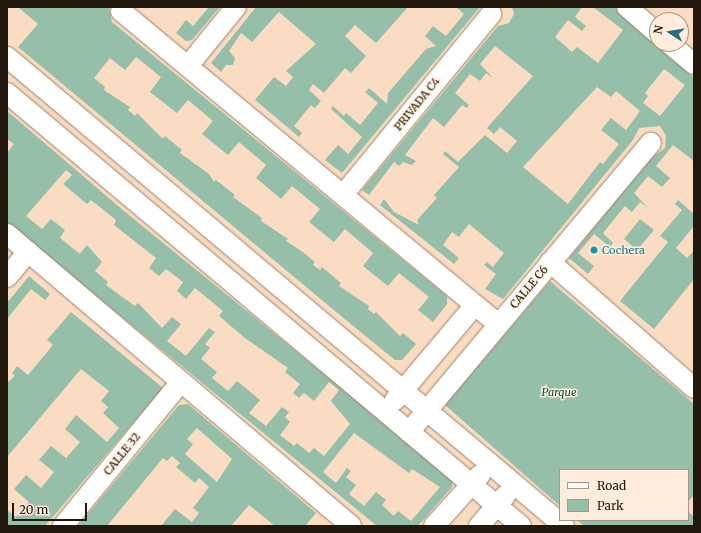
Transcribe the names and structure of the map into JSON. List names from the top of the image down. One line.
{"streets":{"street":["PRIVADA C4","CALLE C6","CALLE 32"]},"parks":["Parque"],"places":["Cochera"],"legend":["Road","Park"],"scale_bar":"20 m","north":"left"}
